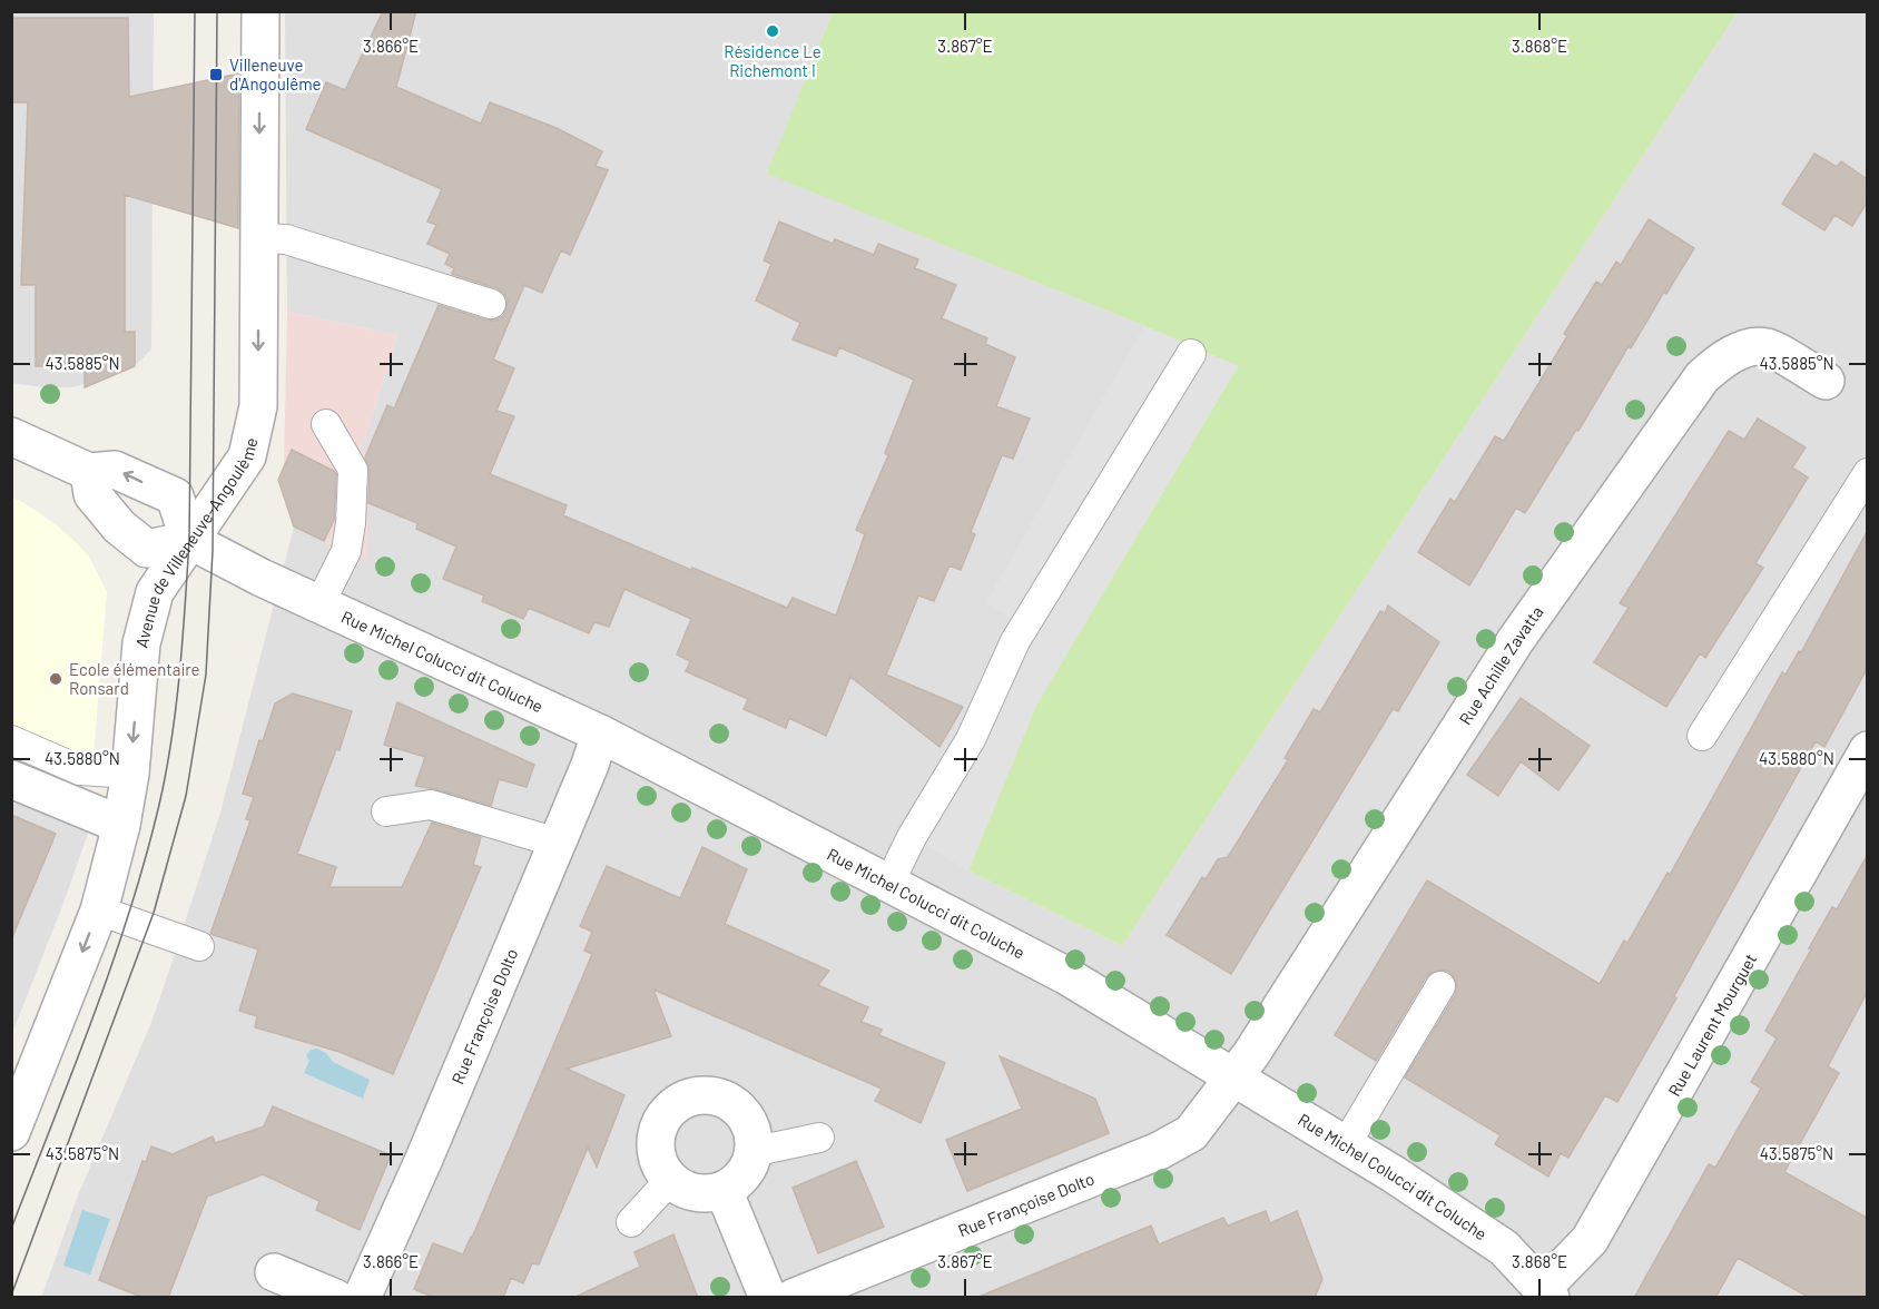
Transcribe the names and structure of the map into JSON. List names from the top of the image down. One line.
{"streets":{"street":["Avenue de Villeneuve-Angoulème","Rue Michel Colucci dit Coluche","Rue Achille Zavatta","Rue Françoise Dolto","Rue Laurent Mourguet"]},"crossings":[["Avenue de Villeneuve-Angoulème","Rue Michel Colucci dit Coluche"],["Rue Michel Colucci dit Coluche","Rue Achille Zavatta"],["Rue Michel Colucci dit Coluche","Rue Françoise Dolto"],["Rue Michel Colucci dit Coluche","Rue Laurent Mourguet"],["Rue Achille Zavatta","Rue Françoise Dolto"]],"one_way":["Avenue de Villeneuve-Angoulème"],"places":{"other":["Résidence Le Richemont I","Ecole élémentaire Ronsard"],"transit":["Villeneuve d'Angoulême"]},"coordinates":["3.866°E","3.867°E","3.868°E","43.5885°N","43.5880°N","43.5875°N"]}
